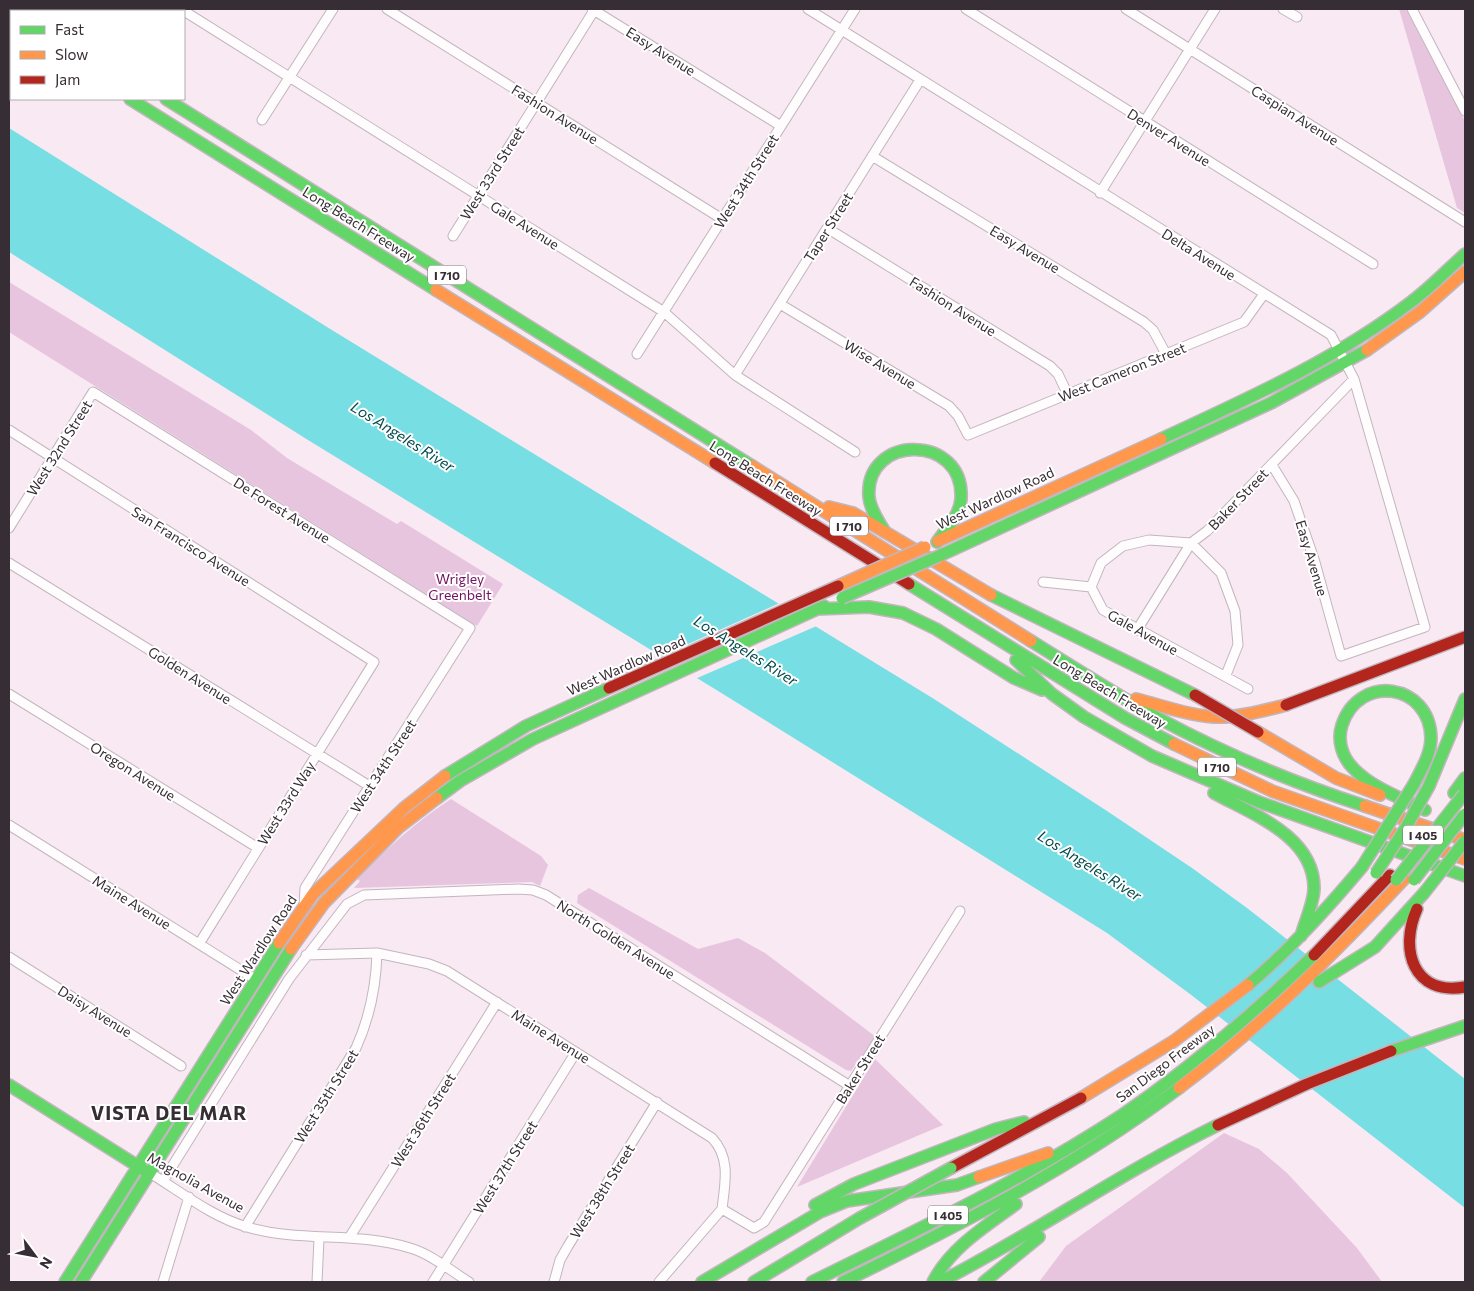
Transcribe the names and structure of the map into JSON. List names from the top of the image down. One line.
{"streets":{"main road":["Long Beach Freeway","I 710","West Wardlow Road","I 405","San Diego Freeway","Magnolia Avenue"],"street":["Easy Avenue","Fashion Avenue","Caspian Avenue","Denver Avenue","West 33rd Street","West 34th Street","Gale Avenue","Taper Street","Delta Avenue","Wise Avenue","West Cameron Street","West 32nd Street","Baker Street","De Forest Avenue","San Francisco Avenue","Golden Avenue","Oregon Avenue","West 33rd Way","Maine Avenue","North Golden Avenue","Daisy Avenue","West 35th Street","West 36th Street","West 37th Street","West 38th Street"]},"crossings":[["Easy Avenue","West 33rd Street"],["Easy Avenue","West 34th Street"],["Easy Avenue","Taper Street"],["Easy Avenue","Delta Avenue"],["Easy Avenue","West Cameron Street"],["Easy Avenue","Baker Street"],["Fashion Avenue","West 33rd Street"],["Fashion Avenue","West 34th Street"],["Fashion Avenue","Taper Street"],["Fashion Avenue","West Cameron Street"],["West 33rd Street","Gale Avenue"],["West 34th Street","Gale Avenue"],["West 34th Street","Delta Avenue"],["West 34th Street","West Wardlow Road"],["West 34th Street","De Forest Avenue"],["West 34th Street","Golden Avenue"],["Gale Avenue","Taper Street"],["Gale Avenue","Baker Street"],["Taper Street","Delta Avenue"],["Taper Street","Wise Avenue"],["Delta Avenue","West Cameron Street"],["Delta Avenue","West Wardlow Road"],["Delta Avenue","Baker Street"],["Wise Avenue","West Cameron Street"],["West 32nd Street","De Forest Avenue"],["West 32nd Street","San Francisco Avenue"],["West Wardlow Road","Maine Avenue"],["West Wardlow Road","Magnolia Avenue"],["Baker Street","Maine Avenue"],["Baker Street","North Golden Avenue"],["San Francisco Avenue","West 33rd Way"],["Golden Avenue","West 33rd Way"],["Oregon Avenue","West 33rd Way"],["West 33rd Way","Maine Avenue"],["Maine Avenue","North Golden Avenue"],["Maine Avenue","West 35th Street"],["Maine Avenue","West 36th Street"],["Maine Avenue","West 37th Street"],["Maine Avenue","West 38th Street"],["West 35th Street","Magnolia Avenue"],["West 36th Street","Magnolia Avenue"],["West 37th Street","Magnolia Avenue"]],"districts":["VISTA DEL MAR"],"water":["Los Angeles River"],"parks":["Wrigley Greenbelt"],"legend":["Fast","Slow","Jam"],"north":"bottom right"}
